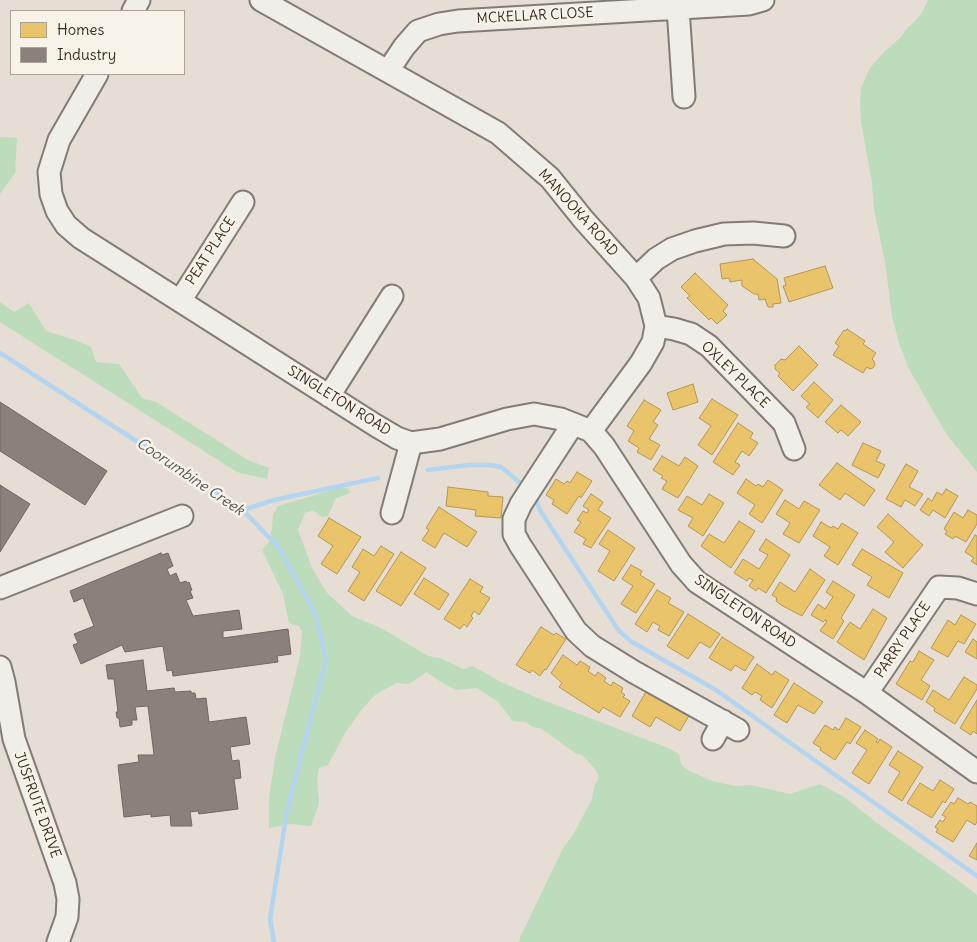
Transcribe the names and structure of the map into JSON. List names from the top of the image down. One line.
{"streets":{"street":["MCKELLAR CLOSE","MANOOKA ROAD","PEAT PLACE","OXLEY PLACE","SINGLETON ROAD","PARRY PLACE","JUSFRUTE DRIVE"]},"crossings":[["MCKELLAR CLOSE","MANOOKA ROAD"],["MANOOKA ROAD","OXLEY PLACE"],["PEAT PLACE","SINGLETON ROAD"],["SINGLETON ROAD","PARRY PLACE"]],"water":["Coorumbine Creek"],"legend":["Homes","Industry"]}
